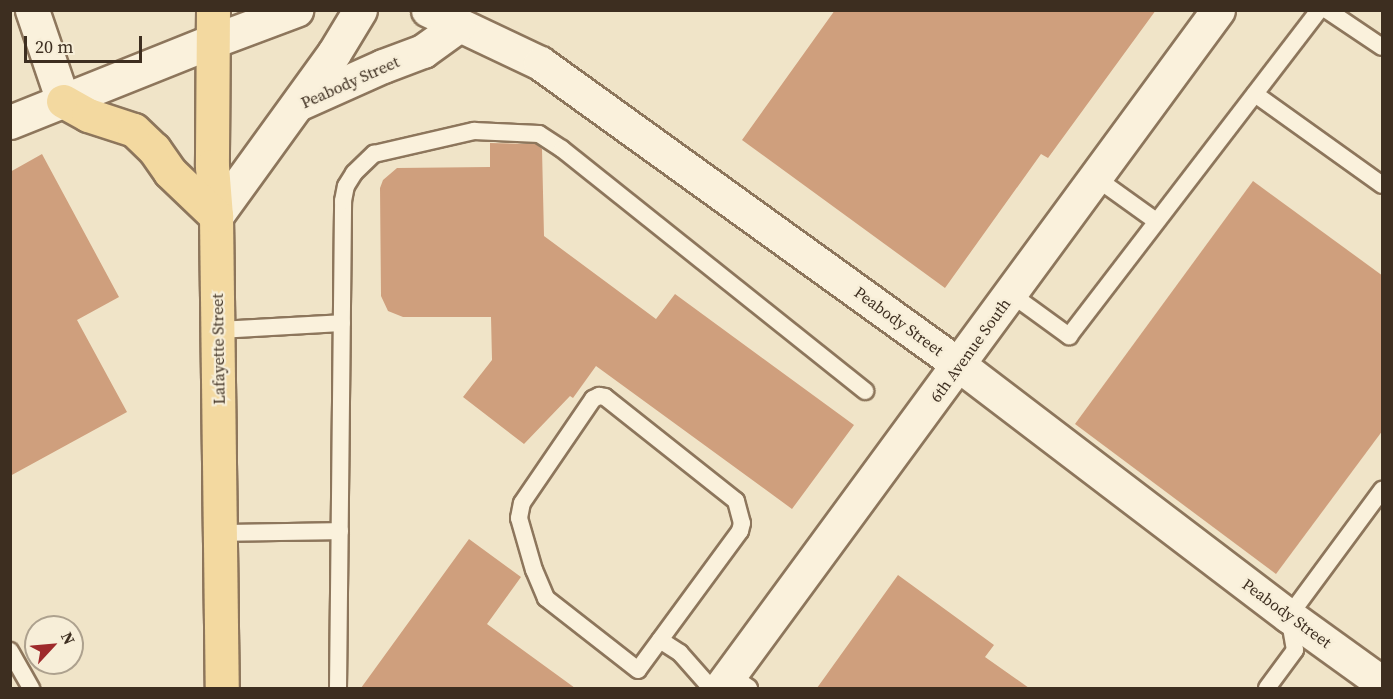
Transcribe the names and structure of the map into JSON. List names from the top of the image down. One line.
{"streets":{"main road":["Lafayette Street"],"street":["Peabody Street","6th Avenue South"]},"crossings":[["Peabody Street","Lafayette Street"],["Peabody Street","6th Avenue South"]],"scale_bar":"20 m","north":"top right"}
